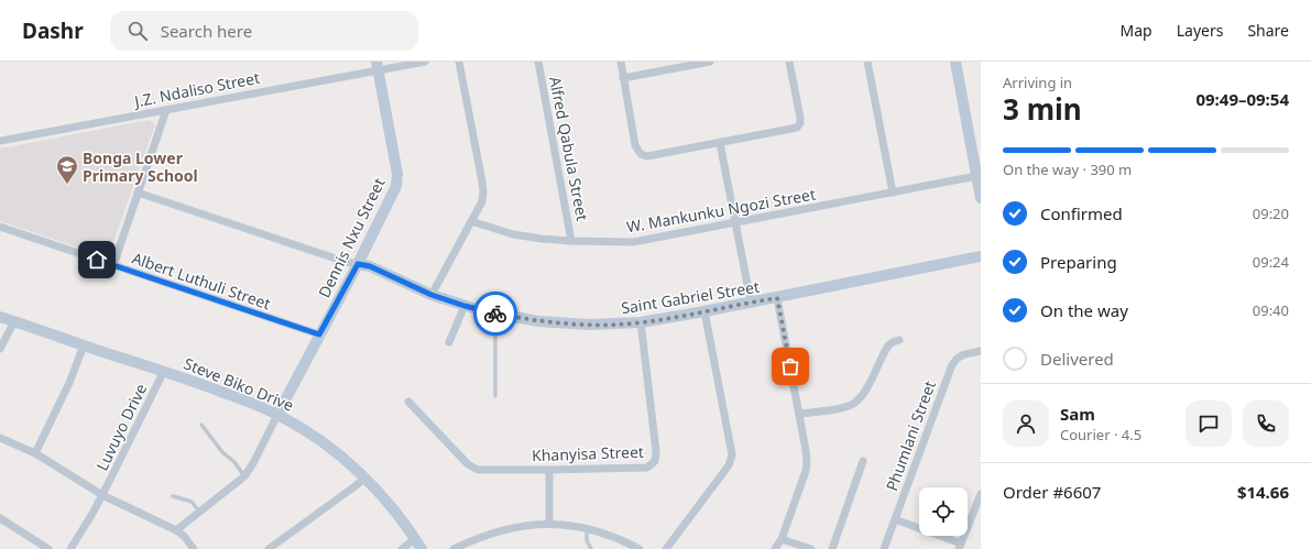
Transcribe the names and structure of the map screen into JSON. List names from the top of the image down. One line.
{"streets":{"street":["J.Z. Ndaliso Street","Alfred Qabula Street","W. Mankunku Ngozi Street","Dennis Nxu Street","Albert Luthuli Street","Saint Gabriel Street","Steve Biko Drive","Luvuyo Drive","Phumlani Street","Khanyisa Street"]},"crossings":[["J.Z. Ndaliso Street","Dennis Nxu Street"],["Alfred Qabula Street","W. Mankunku Ngozi Street"],["Dennis Nxu Street","Albert Luthuli Street"],["Dennis Nxu Street","Saint Gabriel Street"],["Dennis Nxu Street","Steve Biko Drive"],["Saint Gabriel Street","Khanyisa Street"],["Steve Biko Drive","Luvuyo Drive"]],"places":{"school or university":["Bonga Lower Primary School"]},"page":{"header":"Dashr","search":"Search here","nav":["Map","Layers","Share"],"heading":["3 min","Arriving in","09:49–09:54"],"panel":["Sam","Courier · 4.5","Order #6607","$14.66"],"bar":"On the way · 390 m","list":[["Confirmed","09:20"],["Preparing","09:24"],["On the way","09:40"],"Delivered"]}}
